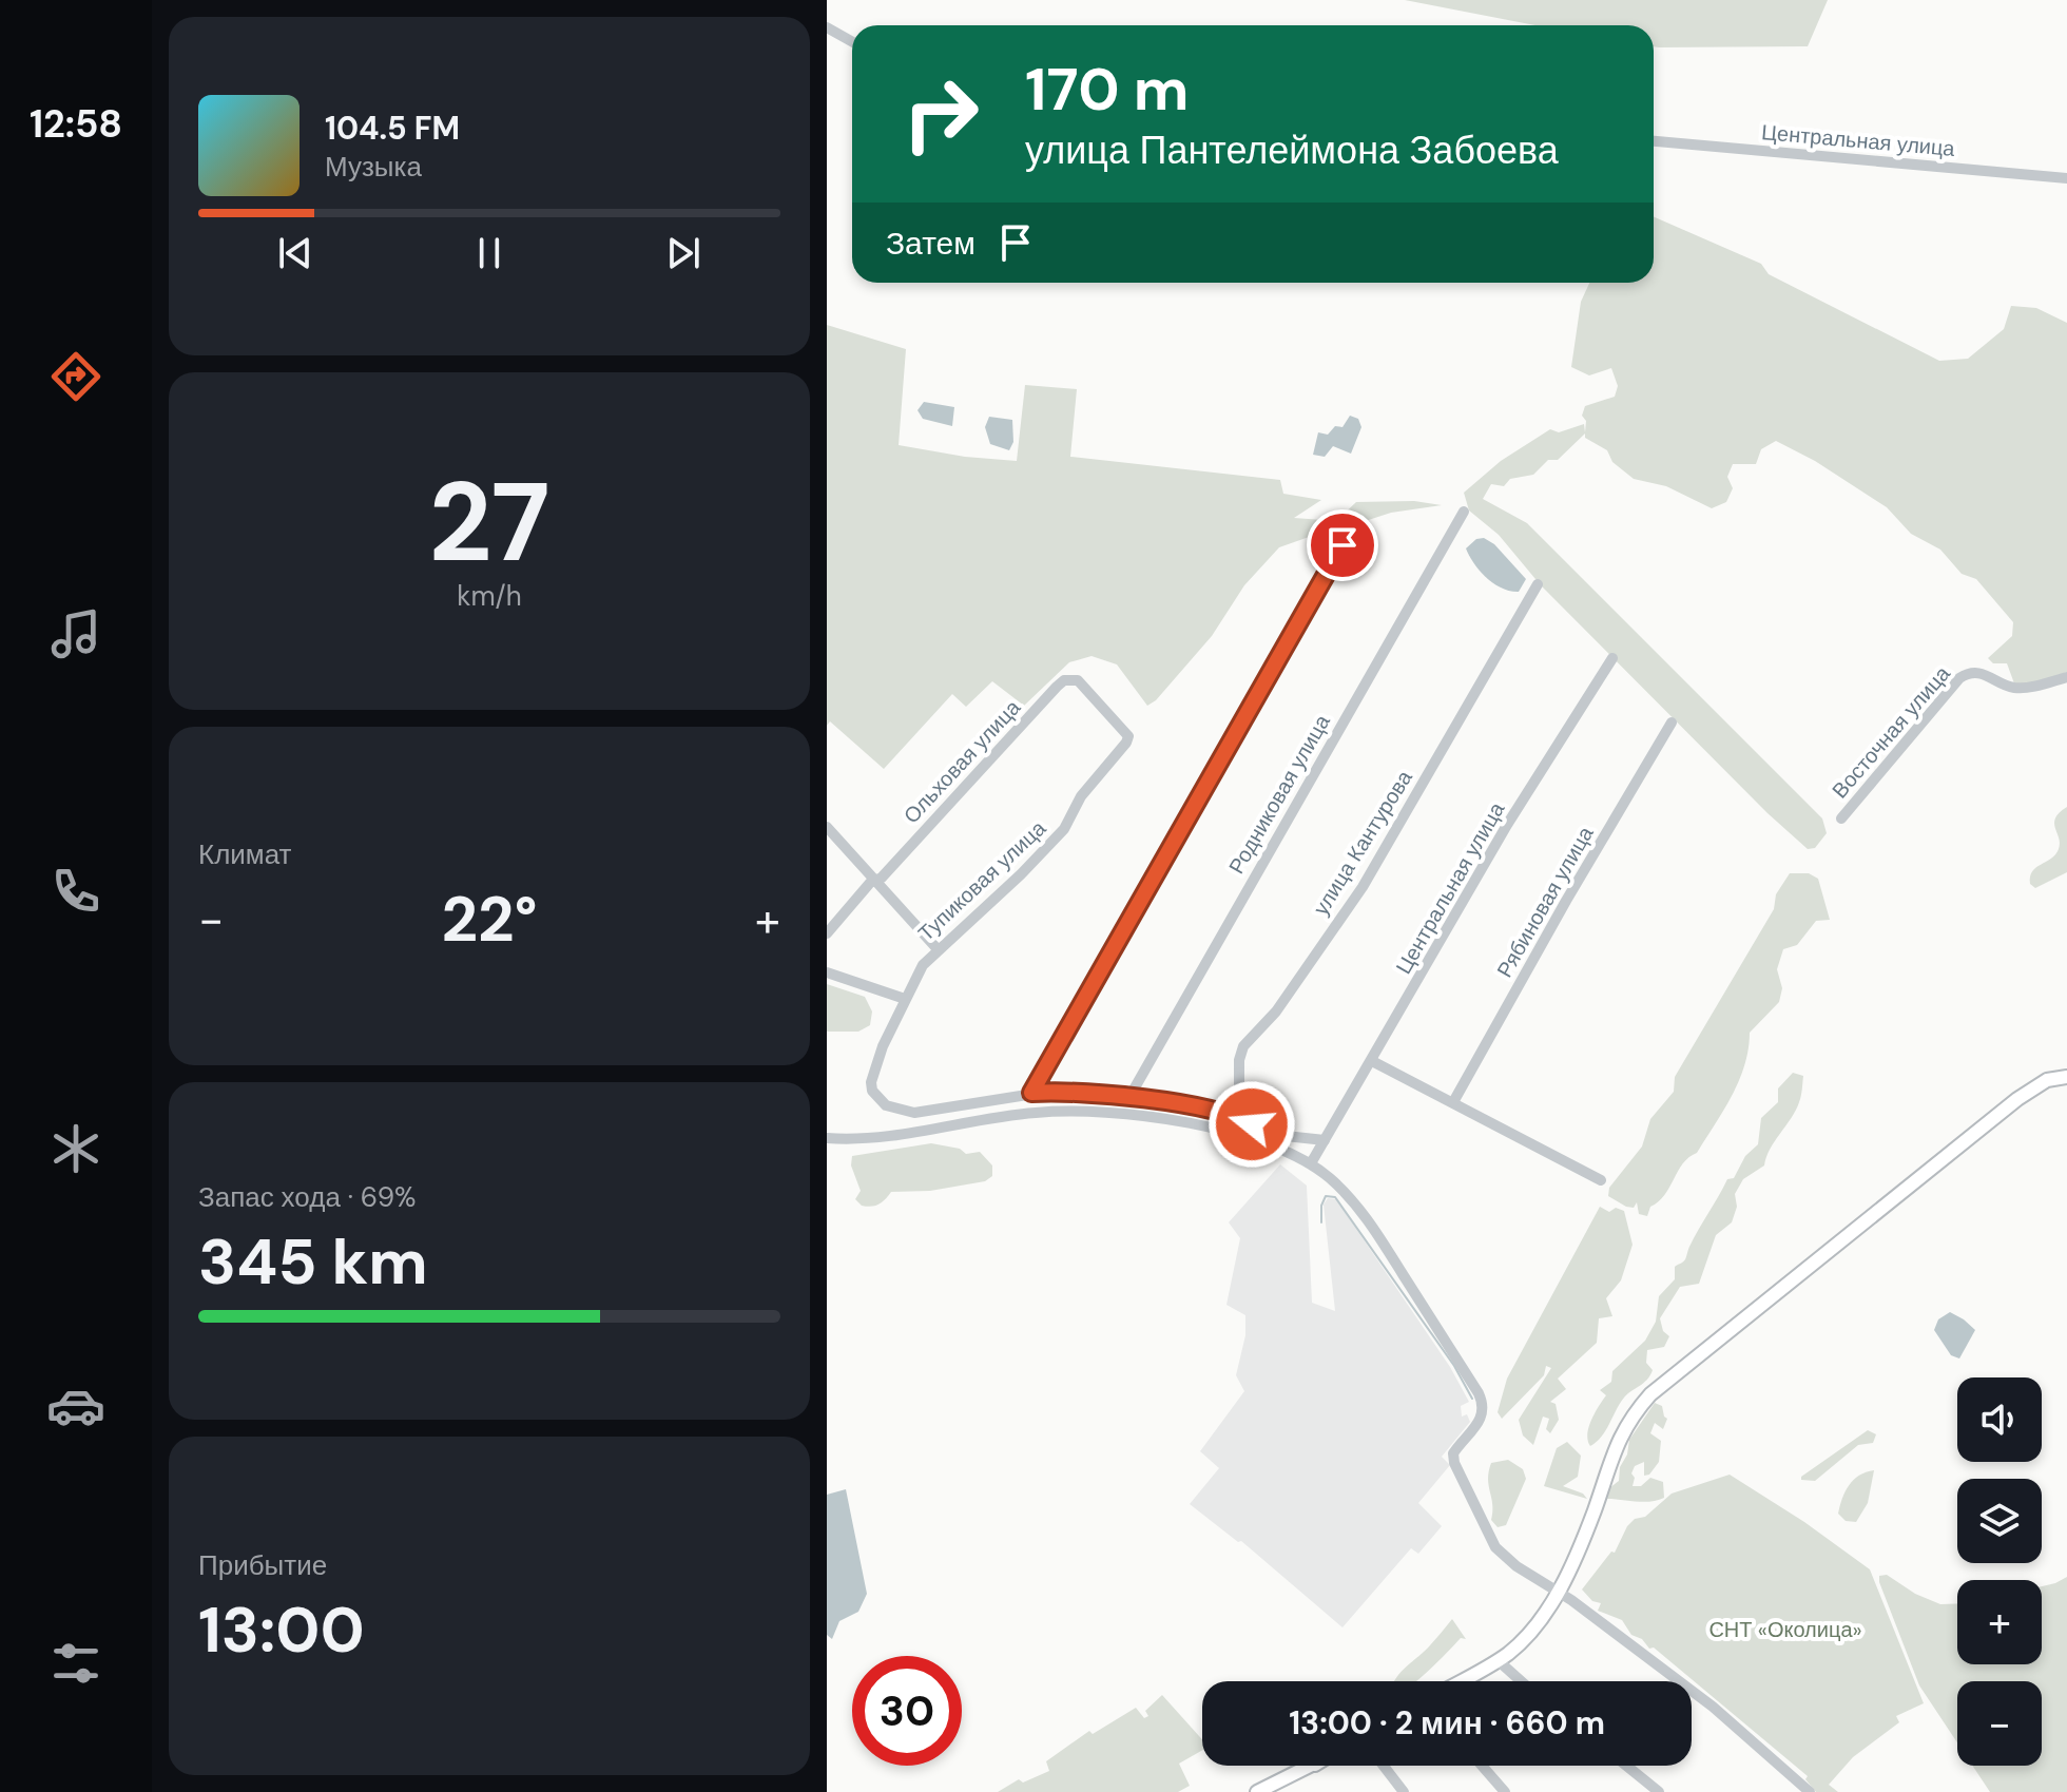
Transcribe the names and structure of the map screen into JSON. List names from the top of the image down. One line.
{"streets":{"street":["Центральная улица","Восточная улица","Ольховая улица","Родниковая улица","улица Кантурова","Тупиковая улица","Рябиновая улица"]},"crossings":[["Ольховая улица","Тупиковая улица"]],"parks":["СНТ «Околица»"],"page":{"tabs":"12:58","turn":["170 m","улица Пантелеймона Забоева"],"song":["104.5 FM","Музыка"],"then":"Затем","tile":[["27","km/h"],"Климат",["Запас хода · 69%","345 km"],["Прибытие","13:00"]],"heat":["−","22°","+"],"map_buttons":["+","−"],"limit":"30","trip":"13:00 · 2 мин · 660 m"}}
